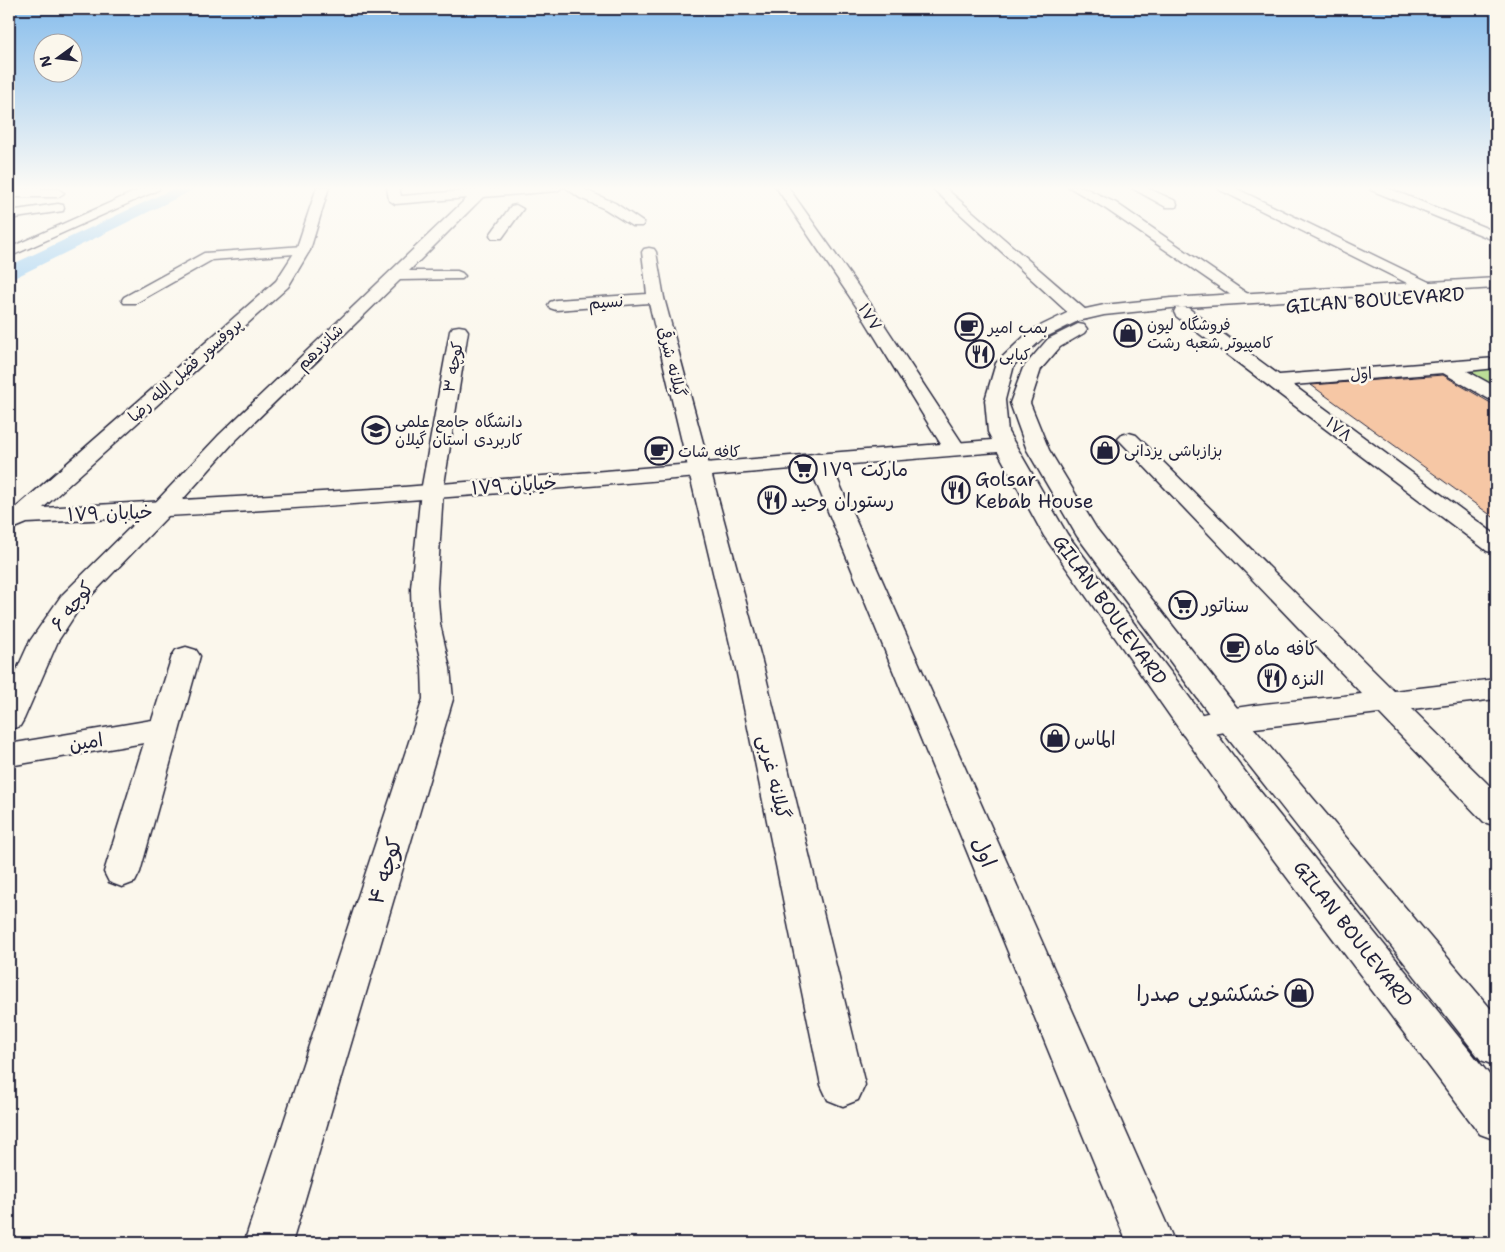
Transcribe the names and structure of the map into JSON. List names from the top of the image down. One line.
{"streets":{"street":["GILAN BOULEVARD","نسیم","۱۷۷","شانزدهم","گیلانه شرقی","کوچه ۳","پروفسور فضل الله رضا","اول","۱۷۸","خیابان ۱۷۹","کوچه ۶","امین","گیلانه غربی","کوچه ۴"]},"crossings":[["GILAN BOULEVARD","۱۷۸"],["GILAN BOULEVARD","خیابان ۱۷۹"],["نسیم","گیلانه شرقی"],["۱۷۷","خیابان ۱۷۹"],["شانزدهم","خیابان ۱۷۹"],["شانزدهم","کوچه ۶"],["گیلانه شرقی","خیابان ۱۷۹"],["گیلانه شرقی","گیلانه غربی"],["کوچه ۳","خیابان ۱۷۹"],["کوچه ۳","کوچه ۴"],["پروفسور فضل الله رضا","خیابان ۱۷۹"],["اول","۱۷۸"],["اول","خیابان ۱۷۹"],["خیابان ۱۷۹","کوچه ۶"],["خیابان ۱۷۹","گیلانه غربی"],["خیابان ۱۷۹","کوچه ۴"]],"places":{"cafe":["بمب امیر","کافه شات","کافه ماه"],"shop":["فروشگاه لیون کامپیوتر شعبه رشت","بزازباشی یزدانی","الماس","خشکشویی صدرا"],"restaurant":["کبابی","Golsar Kebab House","رستوران وحید","النزه"],"school or university":["دانشگاه جامع علمی کاربردی استان گیلان"],"supermarket":["۱۷۹ مارکت","سناتور"]},"north":"left"}
